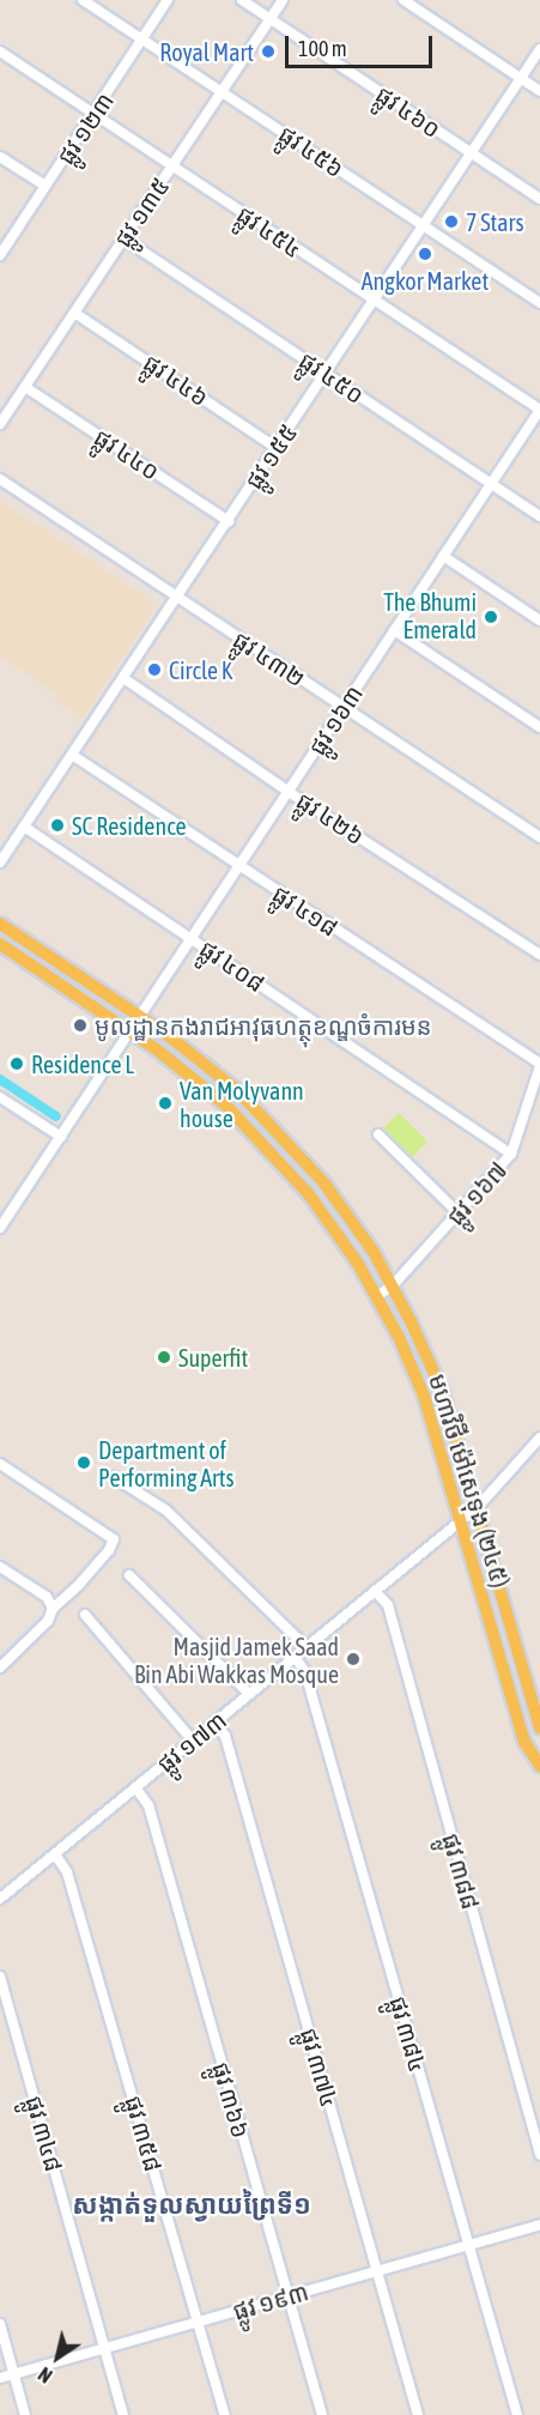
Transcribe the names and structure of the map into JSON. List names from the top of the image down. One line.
{"streets":{"main road":["មហាវិថី ម៉ៅសេទុង (២៤៥)"],"street":["ផ្លូវ ៤៦០","ផ្លូវ ១២៣","ផ្លូវ ៤៥៦","ផ្លូវ ១៣៥","ផ្លូវ ៤៥៤","ផ្លូវ ៤៥០","ផ្លូវ ៤៤៦","ផ្លូវ ៤៤០","ផ្លូវ ១៥៥","ផ្លូវ ៤៣២","ផ្លូវ ១៦៣","ផ្លូវ ៤២៦","ផ្លូវ ៤១៨","ផ្លូវ ៤០៨","ផ្លូវ ១៦៧","ផ្លូវ ១៧៣","ផ្លូវ ៣៨៨","ផ្លូវ ៣៨៤","ផ្លូវ ៣៧៤","ផ្លូវ ៣៦៦","ផ្លូវ ៣៤៨","ផ្លូវ ៣៥៨","ផ្លូវ ១៩៣"]},"crossings":[["ផ្លូវ ៤៦០","ផ្លូវ ១៣៥"],["ផ្លូវ ៤៦០","ផ្លូវ ១៥៥"],["ផ្លូវ ១២៣","ផ្លូវ ៤៥៦"],["ផ្លូវ ១២៣","ផ្លូវ ៤៥៤"],["ផ្លូវ ៤៥៦","ផ្លូវ ១៣៥"],["ផ្លូវ ៤៥៦","ផ្លូវ ១៥៥"],["ផ្លូវ ១៣៥","ផ្លូវ ៤៥៤"],["ផ្លូវ ១៣៥","ផ្លូវ ៤៥០"],["ផ្លូវ ១៣៥","ផ្លូវ ៤៤៦"],["ផ្លូវ ១៣៥","ផ្លូវ ៤៤០"],["ផ្លូវ ៤៥៤","ផ្លូវ ១៥៥"],["ផ្លូវ ៤៥៤","ផ្លូវ ១៦៣"],["ផ្លូវ ៤៥០","ផ្លូវ ១៥៥"],["ផ្លូវ ៤៥០","ផ្លូវ ១៦៣"],["ផ្លូវ ៤៤៦","ផ្លូវ ១៥៥"],["ផ្លូវ ៤៤០","ផ្លូវ ១៥៥"],["ផ្លូវ ១៥៥","ផ្លូវ ៤៣២"],["ផ្លូវ ១៥៥","ផ្លូវ ៤២៦"],["ផ្លូវ ១៥៥","ផ្លូវ ៤១៨"],["ផ្លូវ ១៥៥","ផ្លូវ ៤០៨"],["ផ្លូវ ៤៣២","ផ្លូវ ១៦៣"],["ផ្លូវ ១៦៣","ផ្លូវ ៤២៦"],["ផ្លូវ ១៦៣","ផ្លូវ ៤១៨"],["ផ្លូវ ១៦៣","ផ្លូវ ៤០៨"],["ផ្លូវ ១៦៣","មហាវិថី ម៉ៅសេទុង (២៤៥)"],["ផ្លូវ ៤១៨","ផ្លូវ ១៦៧"],["ផ្លូវ ៤០៨","ផ្លូវ ១៦៧"],["ផ្លូវ ១៦៧","មហាវិថី ម៉ៅសេទុង (២៤៥)"],["មហាវិថី ម៉ៅសេទុង (២៤៥)","ផ្លូវ ១៧៣"],["ផ្លូវ ១៧៣","ផ្លូវ ៣៨៨"],["ផ្លូវ ១៧៣","ផ្លូវ ៣៨៤"],["ផ្លូវ ១៧៣","ផ្លូវ ៣៧៤"],["ផ្លូវ ១៧៣","ផ្លូវ ៣៦៦"],["ផ្លូវ ១៧៣","ផ្លូវ ៣៥៨"],["ផ្លូវ ៣៨៤","ផ្លូវ ១៩៣"],["ផ្លូវ ៣៧៤","ផ្លូវ ១៩៣"],["ផ្លូវ ៣៦៦","ផ្លូវ ១៩៣"],["ផ្លូវ ៣៤៨","ផ្លូវ ១៩៣"],["ផ្លូវ ៣៥៨","ផ្លូវ ១៩៣"]],"districts":["សង្កាត់ទួលស្វាយព្រៃទី១"],"places":["Royal Mart","7 Stars","Angkor Market","The Bhumi Emerald","Circle K","SC Residence","មូលដ្ឋានកងរាជអាវុធហត្ថុខណ្ឌចំការមន","Residence L","Van Molyvann house","Superfit","Department of Performing Arts","Masjid Jamek Saad Bin Abi Wakkas Mosque"],"scale_bar":"100 m","north":"bottom left"}
